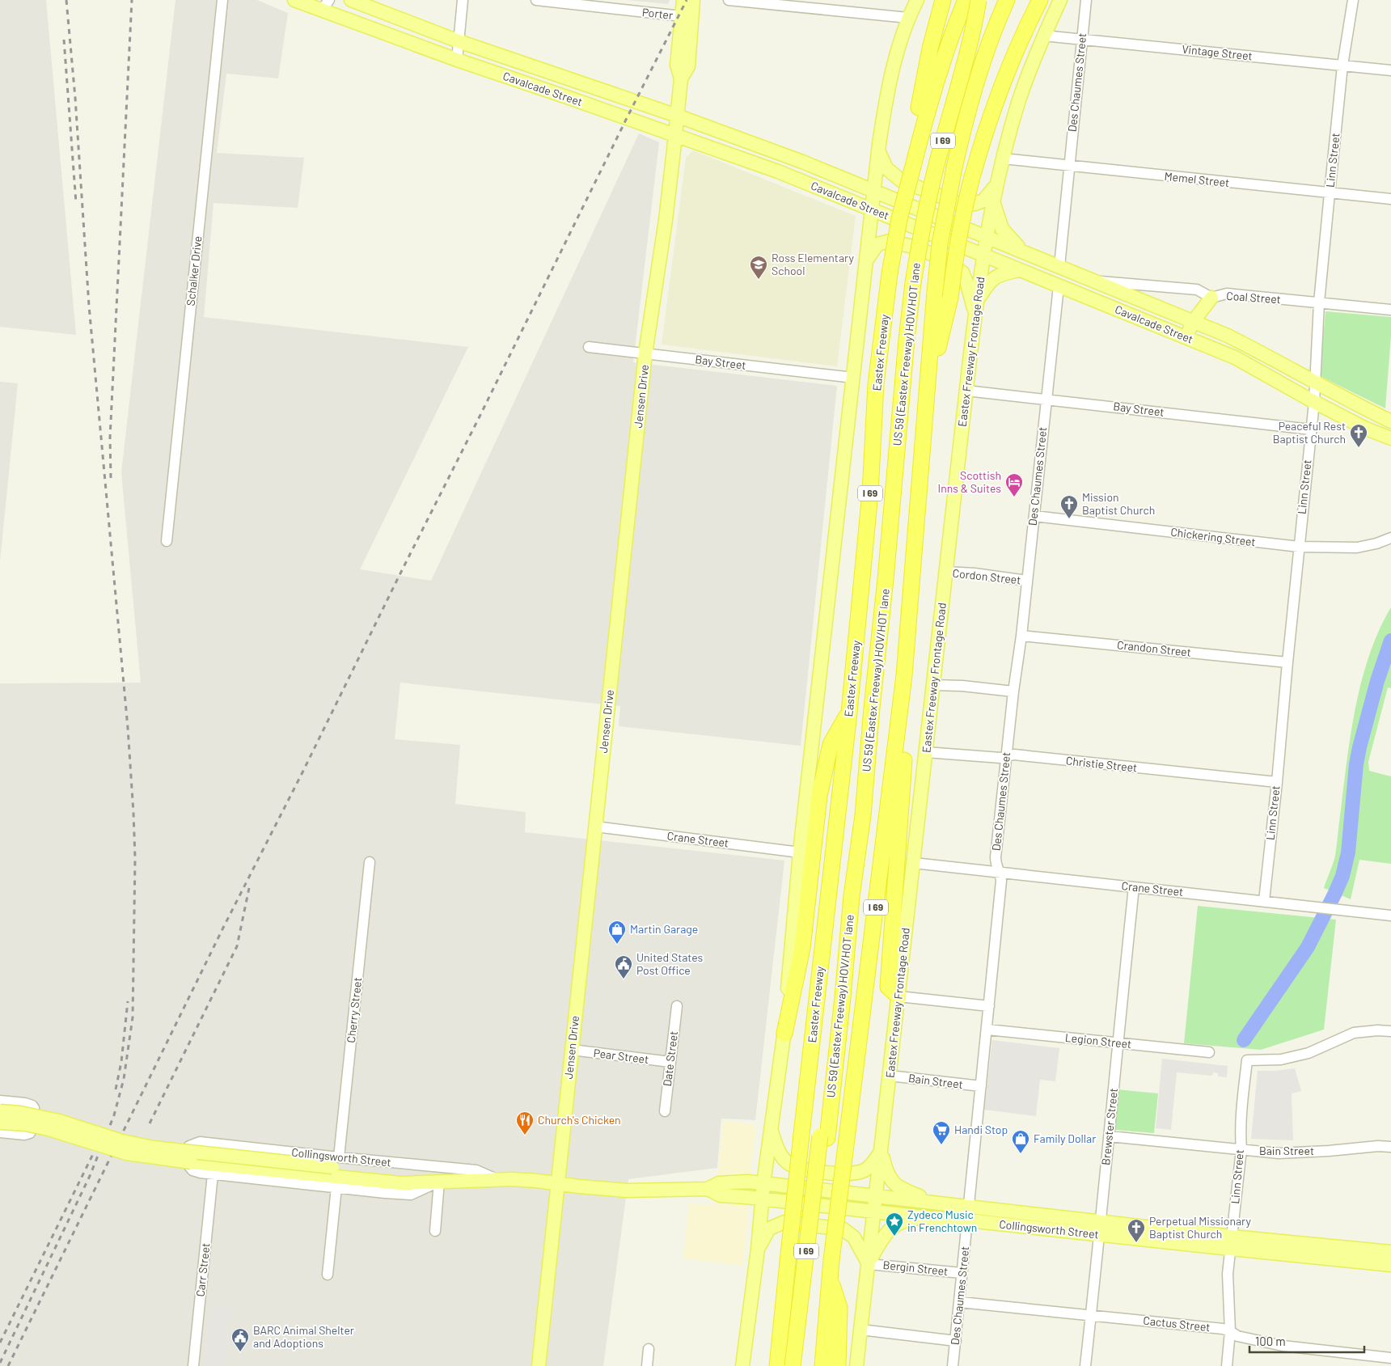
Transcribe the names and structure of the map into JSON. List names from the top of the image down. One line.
{"streets":{"highway":["I 69","Eastex Freeway","US 59 (Eastex Freeway) HOV/HOT lane"],"main road":["Cavalcade Street","Eastex Freeway Frontage Road","Jensen Drive","Collingsworth Street"],"street":["Porter","Vintage Street","Des Chaumes Street","Linn Street","Memel Street","Schalker Drive","Coal Street","Bay Street","Chickering Street","Cordon Street","Crandon Street","Christie Street","Crane Street","Cherry Street","Legion Street","Pear Street","Date Street","Bain Street","Brewster Street","Bergin Street","Carr Street","Cactus Street"]},"crossings":[["Porter","Jensen Drive"],["Vintage Street","Des Chaumes Street"],["Vintage Street","Linn Street"],["Vintage Street","Eastex Freeway Frontage Road"],["Des Chaumes Street","Cavalcade Street"],["Des Chaumes Street","Memel Street"],["Des Chaumes Street","Bay Street"],["Des Chaumes Street","Chickering Street"],["Des Chaumes Street","Cordon Street"],["Des Chaumes Street","Crandon Street"],["Des Chaumes Street","Christie Street"],["Des Chaumes Street","Crane Street"],["Des Chaumes Street","Legion Street"],["Des Chaumes Street","Bain Street"],["Des Chaumes Street","Collingsworth Street"],["Des Chaumes Street","Bergin Street"],["Des Chaumes Street","Cactus Street"],["Cavalcade Street","Linn Street"],["Cavalcade Street","Coal Street"],["Cavalcade Street","Eastex Freeway Frontage Road"],["Cavalcade Street","Jensen Drive"],["I 69","US 59 (Eastex Freeway) HOV/HOT lane"],["Linn Street","Memel Street"],["Linn Street","Coal Street"],["Linn Street","Bay Street"],["Linn Street","Chickering Street"],["Linn Street","Crandon Street"],["Linn Street","Christie Street"],["Linn Street","Crane Street"],["Linn Street","Bain Street"],["Linn Street","Collingsworth Street"],["Linn Street","Cactus Street"],["Memel Street","Eastex Freeway Frontage Road"],["Eastex Freeway Frontage Road","Bay Street"],["Eastex Freeway Frontage Road","Cordon Street"],["Eastex Freeway Frontage Road","Christie Street"],["Eastex Freeway Frontage Road","Crane Street"],["Eastex Freeway Frontage Road","Bain Street"],["Eastex Freeway Frontage Road","Collingsworth Street"],["Eastex Freeway Frontage Road","Bergin Street"],["Bay Street","Jensen Drive"],["Jensen Drive","Crane Street"],["Jensen Drive","Pear Street"],["Jensen Drive","Collingsworth Street"],["Crane Street","Brewster Street"],["Cherry Street","Collingsworth Street"],["Legion Street","Brewster Street"],["Pear Street","Date Street"],["Bain Street","Brewster Street"],["Brewster Street","Collingsworth Street"],["Brewster Street","Cactus Street"],["Collingsworth Street","Carr Street"]],"places":{"school or university":["Ross Elementary School"],"church":["Peaceful Rest Baptist Church","Mission Baptist Church","Perpetual Missionary Baptist Church"],"hotel":["Scottish Inns & Suites"],"shop":["Martin Garage","Family Dollar"],"public building":["United States Post Office","BARC Animal Shelter and Adoptions"],"restaurant":["Church's Chicken"],"supermarket":["Handi Stop"],"place":["Zydeco Music in Frenchtown"]},"scale_bar":"100 m"}
